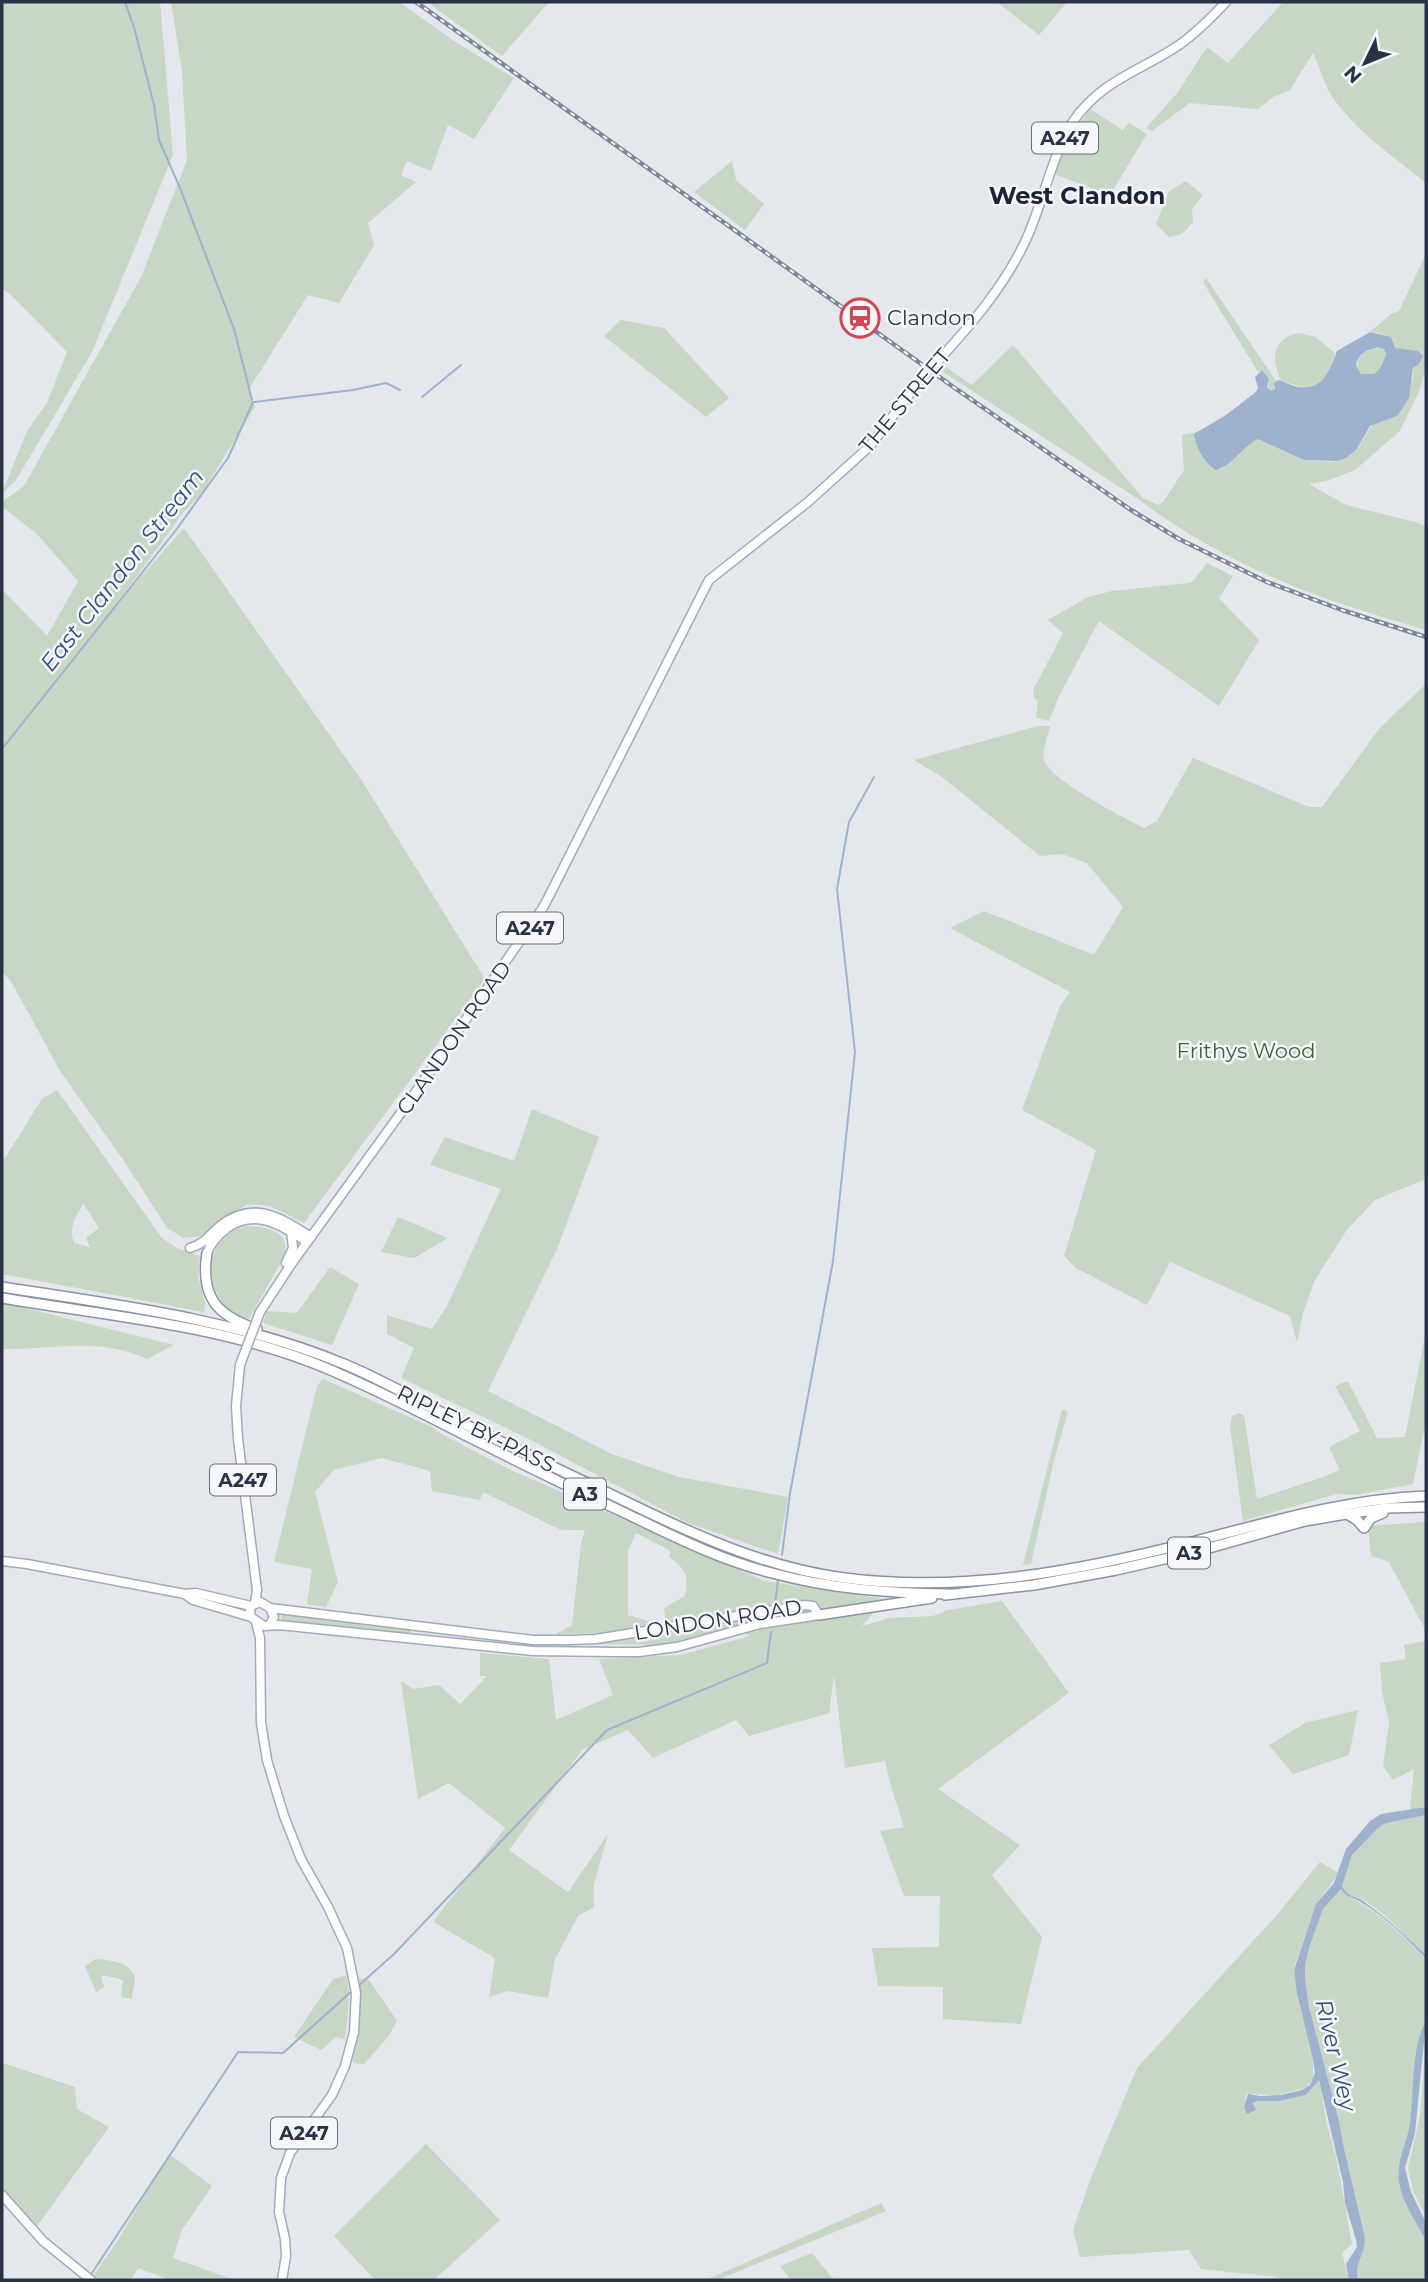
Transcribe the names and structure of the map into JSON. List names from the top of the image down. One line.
{"streets":{"highway":["RIPLEY BY-PASS","A3"],"main road":["A247","THE STREET","CLANDON ROAD","LONDON ROAD"]},"crossings":[["A247","LONDON ROAD"],["THE STREET","CLANDON ROAD"],["CLANDON ROAD","LONDON ROAD"],["RIPLEY BY-PASS","A3"]],"districts":["West Clandon"],"water":["East Clandon Stream","River Wey"],"parks":["Frithys Wood"],"places":{"station":["Clandon"]},"north":"bottom left"}
